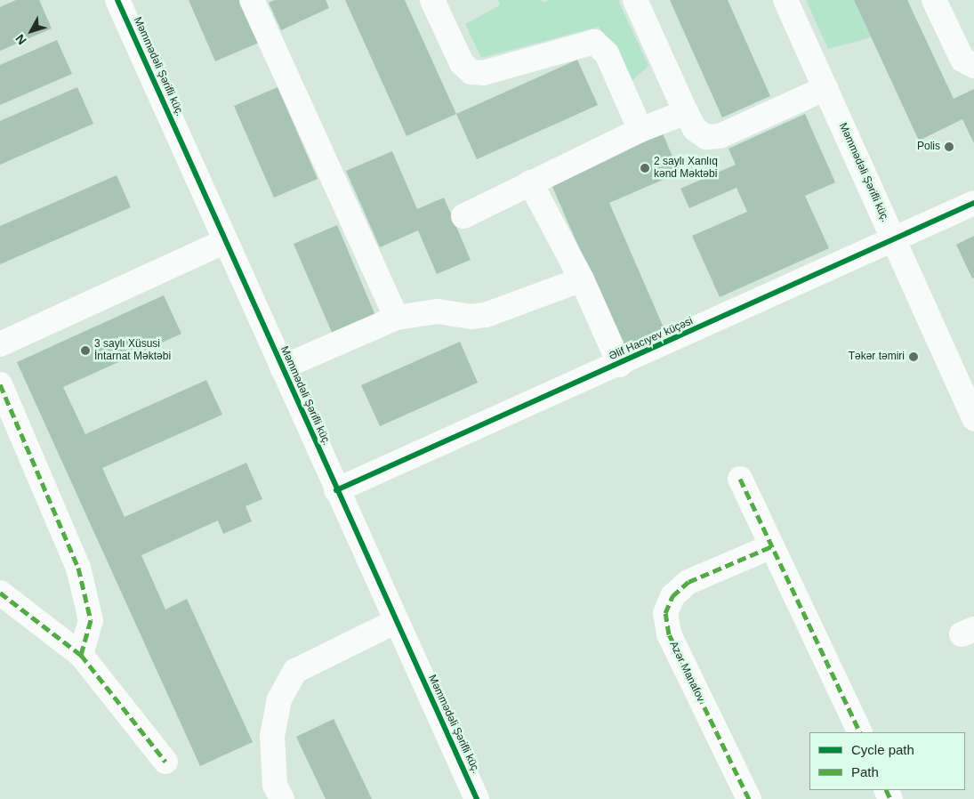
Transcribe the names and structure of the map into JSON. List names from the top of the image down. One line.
{"streets":{"street":["Məmmədəli Şərifli küç.","Əlif Hacıyev küçəsi","Azər Manafov"]},"crossings":[["Məmmədəli Şərifli küç.","Əlif Hacıyev küçəsi"]],"places":["Polis","2 saylı Xanlıq kənd Məktəbi","3 saylı Xüsusi İntarnat Məktəbi","Təkər təmiri"],"legend":["Cycle path","Path"],"north":"bottom left"}
